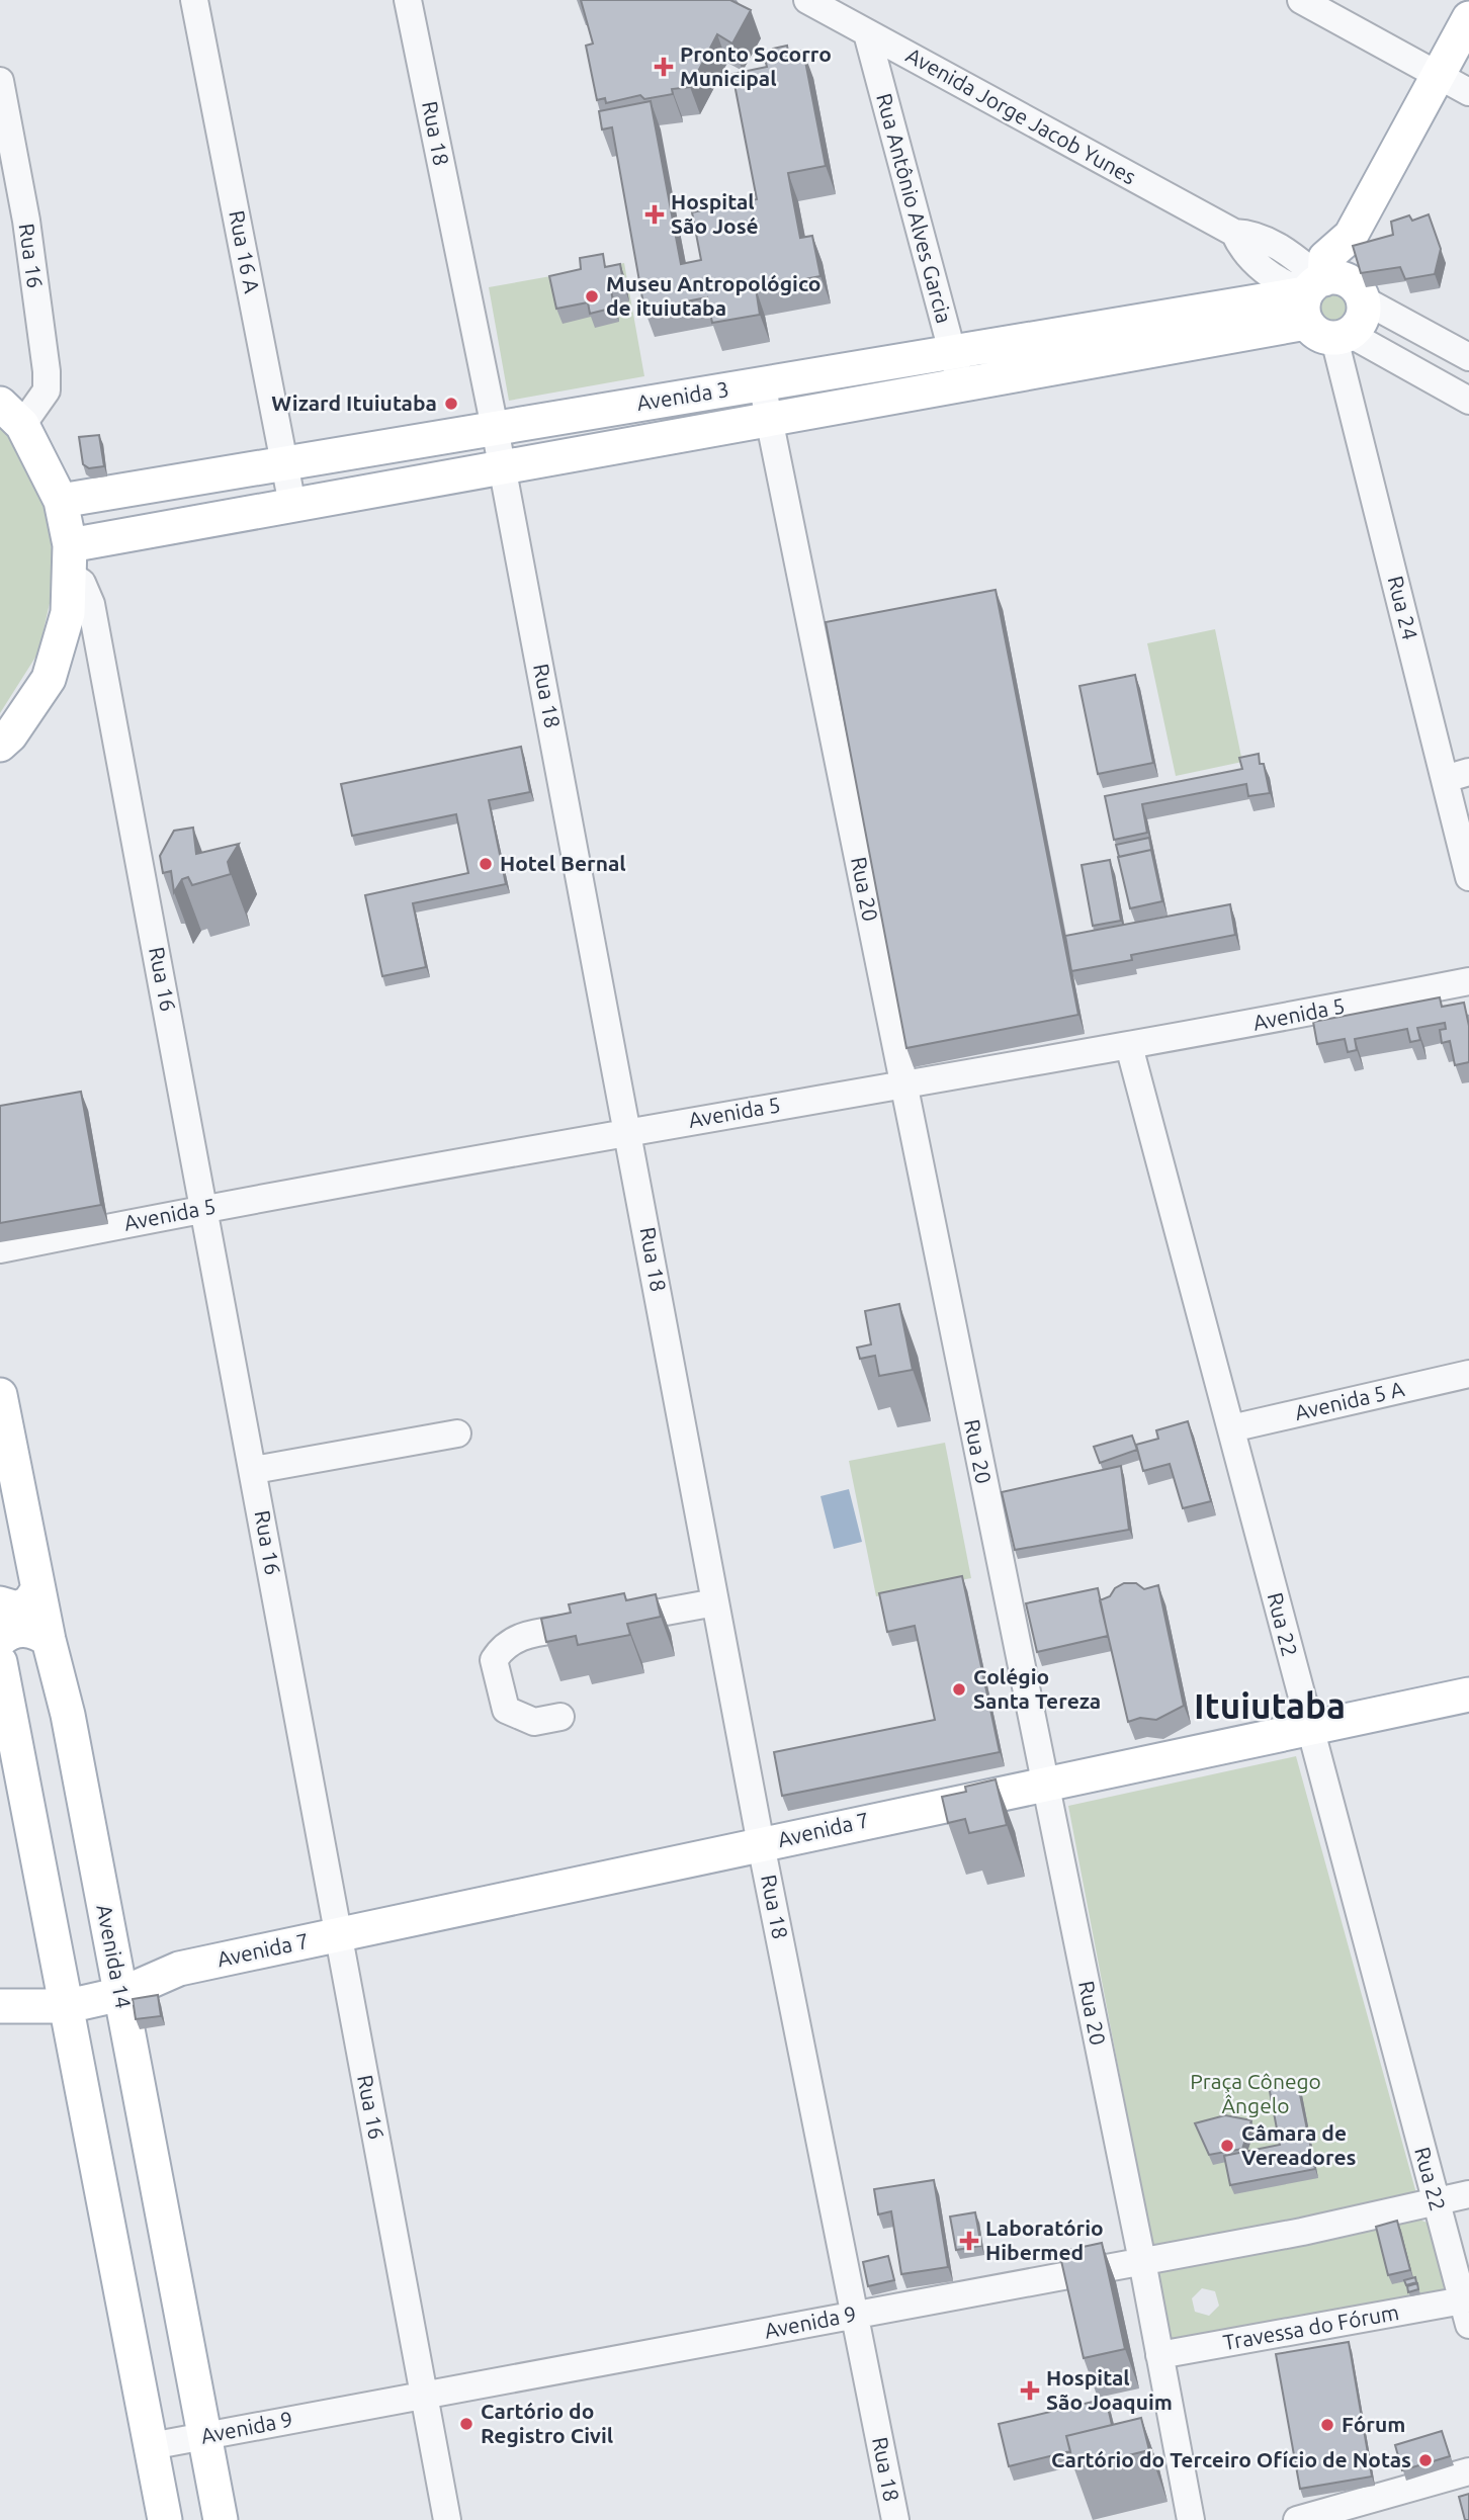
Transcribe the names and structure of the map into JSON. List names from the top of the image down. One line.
{"streets":{"main road":["Avenida 3","Avenida 7","Avenida 14"],"street":["Avenida Jorge Jacob Yunes","Rua 18","Rua Antônio Alves Garcia","Rua 16 A","Rua 16","Rua 24","Rua 20","Avenida 5","Avenida 5 A","Rua 22","Avenida 9","Travessa do Fórum"]},"crossings":[["Avenida Jorge Jacob Yunes","Rua Antônio Alves Garcia"],["Avenida Jorge Jacob Yunes","Avenida 3"],["Avenida Jorge Jacob Yunes","Rua 24"],["Rua 18","Avenida 3"],["Rua 18","Avenida 5"],["Rua 18","Avenida 7"],["Rua 18","Avenida 9"],["Rua Antônio Alves Garcia","Avenida 3"],["Rua 16 A","Avenida 3"],["Rua 16","Avenida 3"],["Rua 16","Avenida 5"],["Rua 16","Avenida 7"],["Rua 16","Avenida 9"],["Avenida 3","Rua 24"],["Avenida 3","Rua 20"],["Rua 20","Avenida 5"],["Rua 20","Avenida 7"],["Rua 20","Avenida 9"],["Rua 20","Travessa do Fórum"],["Avenida 5","Rua 22"],["Avenida 5 A","Rua 22"],["Rua 22","Avenida 7"],["Rua 22","Avenida 9"],["Rua 22","Travessa do Fórum"],["Avenida 7","Avenida 14"],["Avenida 14","Avenida 9"]],"districts":["Ituiutaba"],"parks":["Praça Cônego Ângelo"],"places":{"health":["Pronto Socorro Municipal","Hospital São José","Laboratório Hibermed","Hospital São Joaquim"],"other":["Museu Antropológico de ituiutaba","Wizard Ituiutaba","Hotel Bernal","Colégio Santa Tereza","Câmara de Vereadores","Cartório do Registro Civil","Fórum","Cartório do Terceiro Ofício de Notas"]}}
